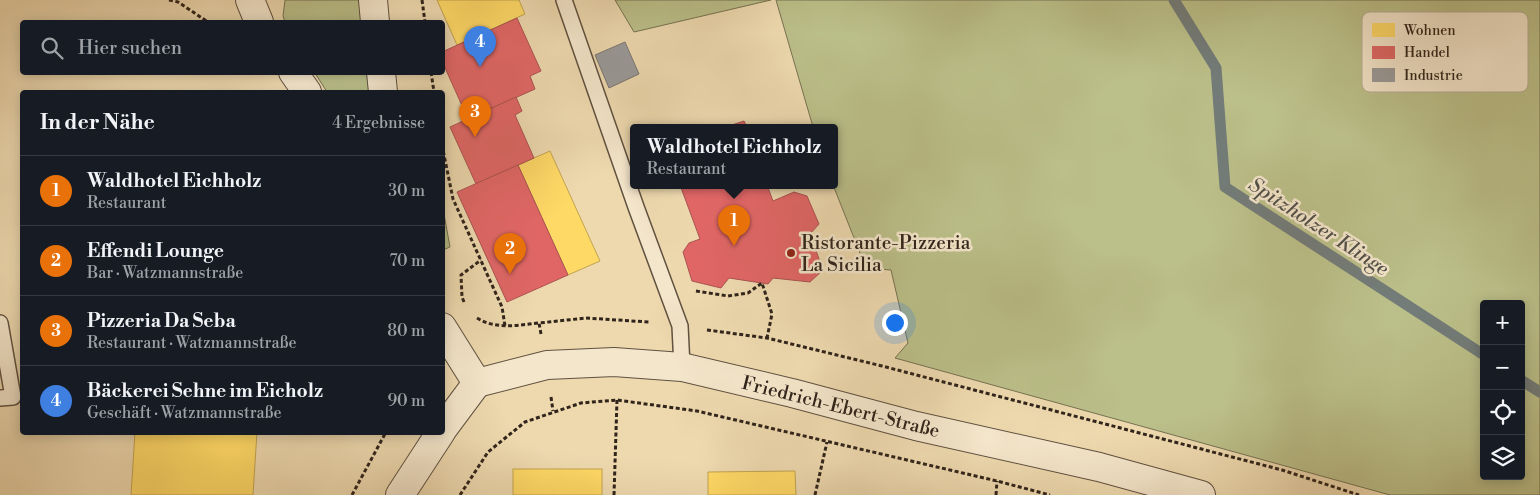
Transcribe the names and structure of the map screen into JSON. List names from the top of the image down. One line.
{"streets":{"street":["Friedrich-Ebert-Straße"]},"water":["Spitzholzer Klinge"],"places":["Ristorante-Pizzeria La Sicilia"],"legend":["Wohnen","Handel","Industrie"],"page":{"search":"Hier suchen","pins":["4","3","1","2"],"heading":["In der Nähe","4 Ergebnisse"],"popup":["Waldhotel Eichholz","Restaurant"],"list":[{"mark":"1","name":"Waldhotel Eichholz","note":"Restaurant","value":"30 m"},{"mark":"2","name":"Effendi Lounge","note":"Bar · Watzmannstraße","value":"70 m"},{"mark":"3","name":"Pizzeria Da Seba","note":"Restaurant · Watzmannstraße","value":"80 m"},{"mark":"4","name":"Bäckerei Sehne im Eicholz","note":"Geschäft · Watzmannstraße","value":"90 m"}],"map_buttons":["+","−"]}}
